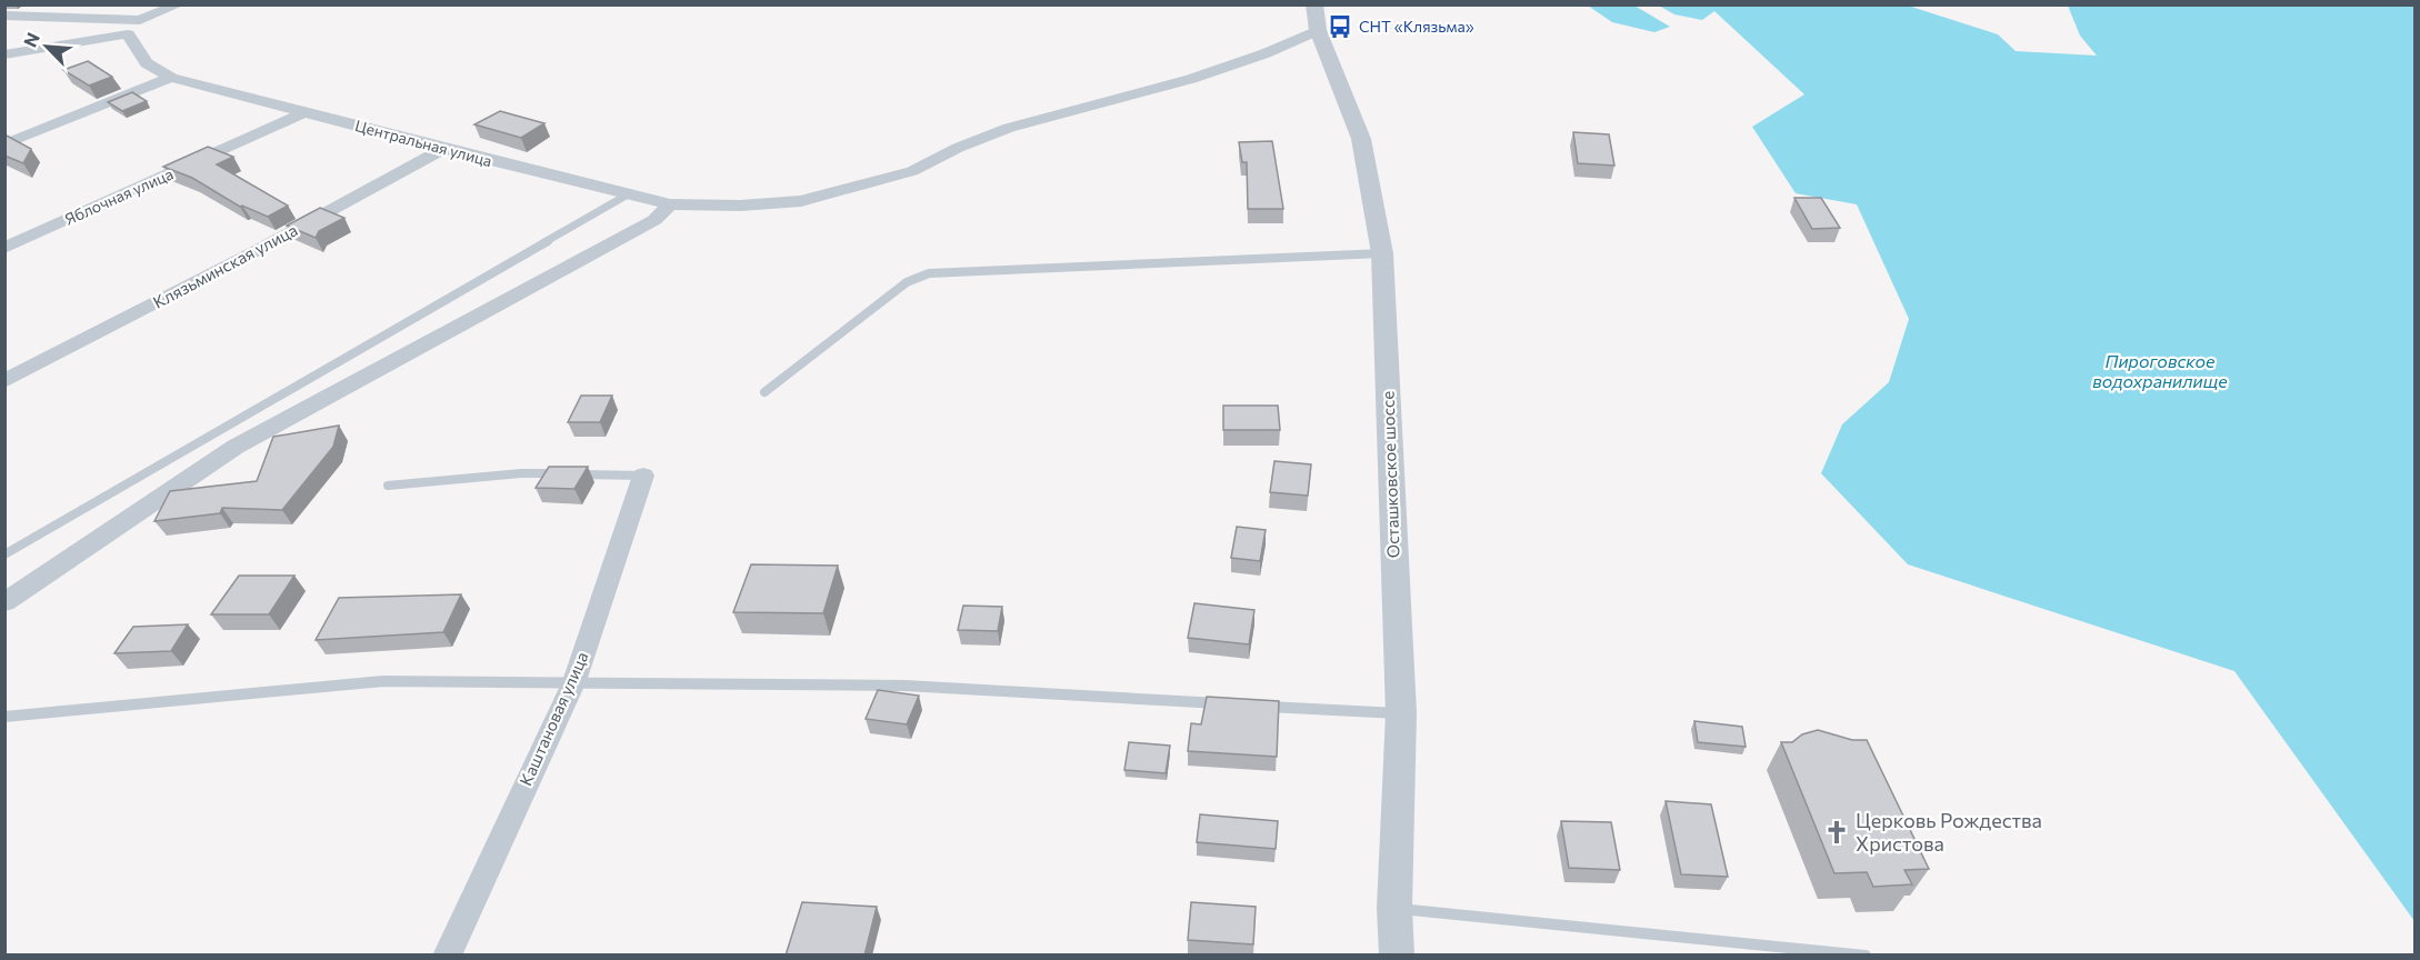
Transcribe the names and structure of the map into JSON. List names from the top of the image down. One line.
{"streets":{"street":["Центральная улица","Яблочная улица","Клязьминская улица","Осташковское шоссе","Каштановая улица"]},"crossings":[["Центральная улица","Яблочная улица"],["Центральная улица","Клязьминская улица"],["Центральная улица","Осташковское шоссе"]],"water":["Пироговское водохранилище"],"places":{"bus stop":["СНТ «Клязьма»"],"church":["Церковь Рождества Христова"]},"north":"top left"}
